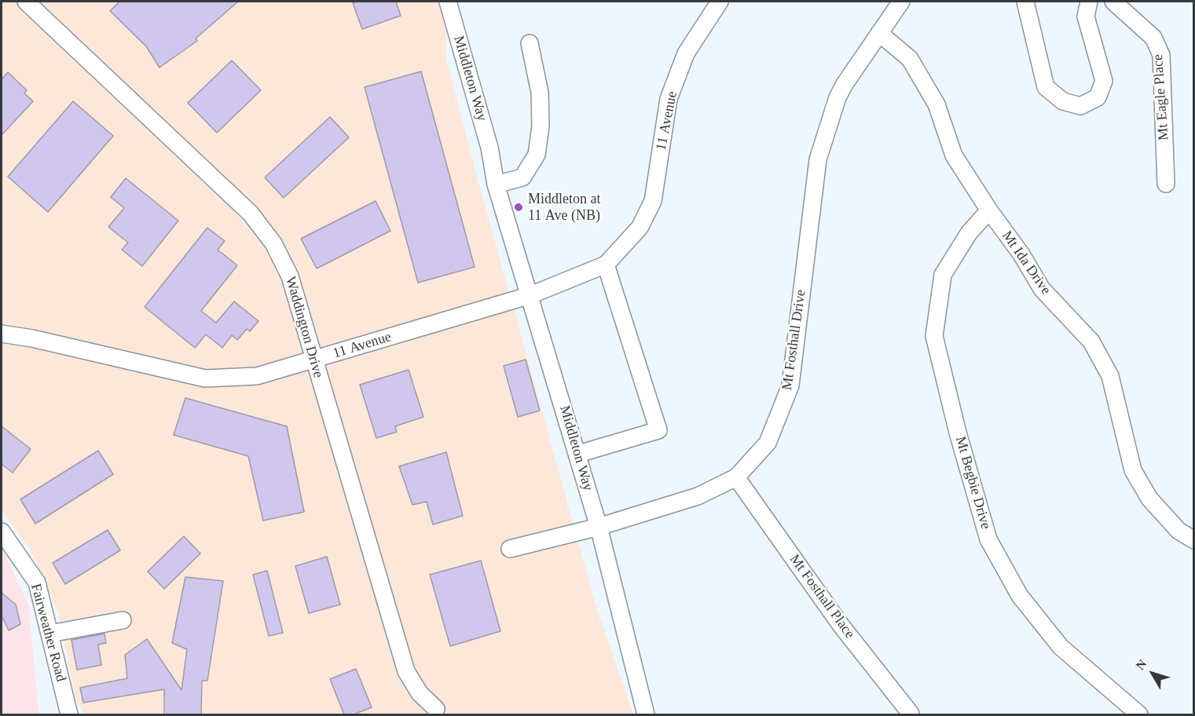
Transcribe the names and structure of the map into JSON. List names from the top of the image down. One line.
{"streets":{"street":["Middleton Way","Mt Eagle Place","11 Avenue","Mt Ida Drive","Waddington Drive","Mt Fosthall Drive","Mt Begbie Drive","Mt Fosthall Place","Fairweather Road"]},"crossings":[["Middleton Way","11 Avenue"],["Middleton Way","Mt Fosthall Drive"],["11 Avenue","Waddington Drive"],["Mt Ida Drive","Mt Fosthall Drive"],["Mt Ida Drive","Mt Begbie Drive"],["Mt Fosthall Drive","Mt Fosthall Place"]],"places":["Middleton at 11 Ave (NB)"],"north":"top left"}
